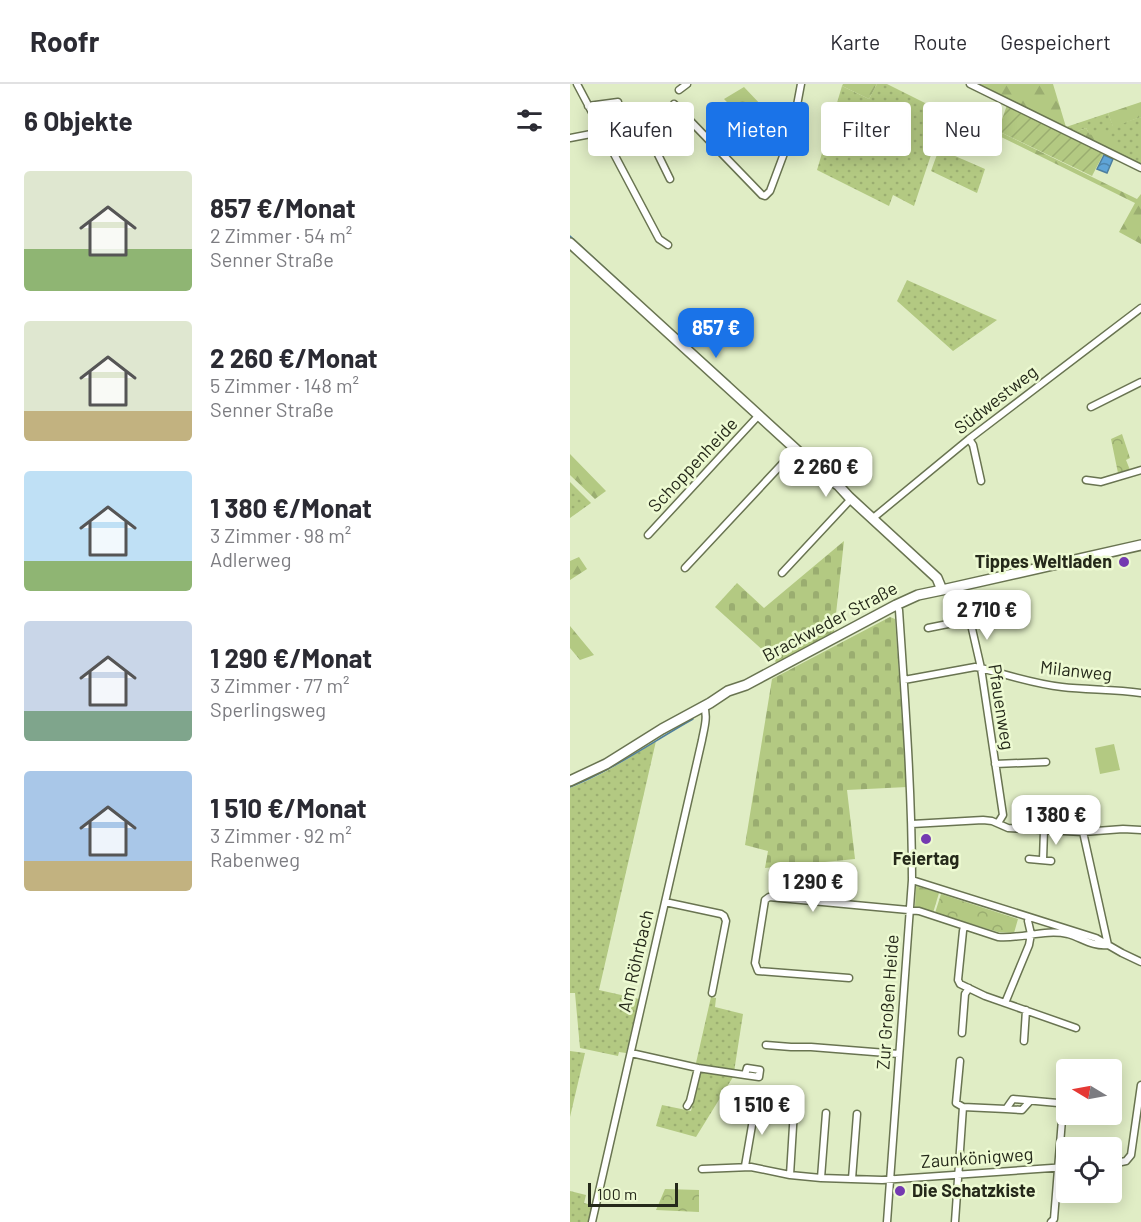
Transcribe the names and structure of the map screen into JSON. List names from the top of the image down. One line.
{"streets":{"main road":["Brackweder Straße"],"street":["Südwestweg","Schoppenheide","Milanweg","Pfauenweg","Am Röhrbach","Zur Großen Heide","Zaunkönigweg"]},"crossings":[["Brackweder Straße","Am Röhrbach"],["Brackweder Straße","Zur Großen Heide"],["Milanweg","Pfauenweg"],["Milanweg","Zur Großen Heide"],["Zur Großen Heide","Zaunkönigweg"]],"places":["Tippes Weltladen","Feiertag","Die Schatzkiste"],"scale_bar":"100 m","north":"left","page":{"header":"Roofr","nav":["Karte","Route","Gespeichert"],"heading":"6 Objekte","chip":["Kaufen","Mieten","Filter","Neu"],"list":[{"name":"857 €/Monat","note":"2 Zimmer · 54 m² · Senner Straße"},{"name":"2 260 €/Monat","note":"5 Zimmer · 148 m² · Senner Straße"},{"name":"1 380 €/Monat","note":"3 Zimmer · 98 m² · Adlerweg"},{"name":"1 290 €/Monat","note":"3 Zimmer · 77 m² · Sperlingsweg"},{"name":"1 510 €/Monat","note":"3 Zimmer · 92 m² · Rabenweg"}],"price":["857 €","2 260 €","2 710 €","1 380 €","1 290 €","1 510 €"],"scale":"100 m"}}
